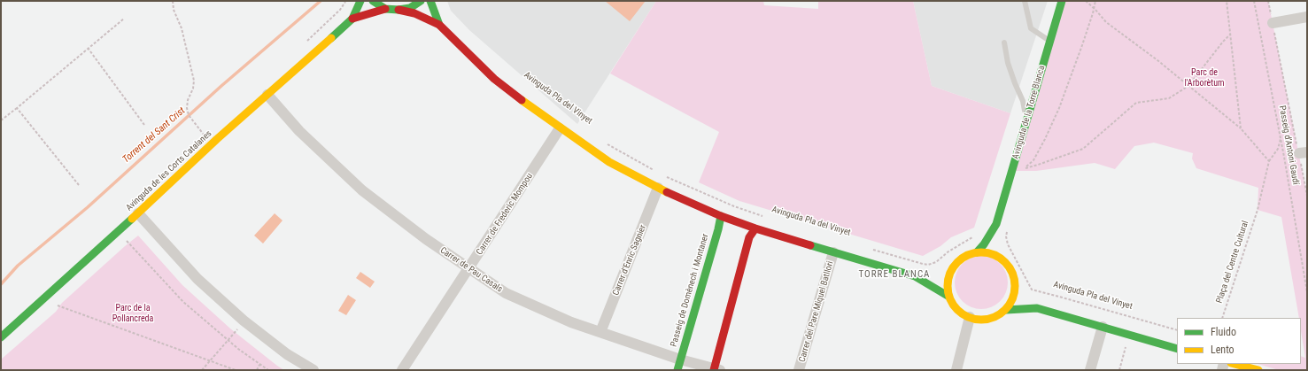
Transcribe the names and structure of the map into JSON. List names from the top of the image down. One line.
{"streets":{"main road":["Avinguda de la Torre Blanca","Avinguda de les Corts Catalanes","Passeig de Domènech i Montaner"],"street":["Carrer de Frederic Mompou","Carrer d'Enric Sagnier","Carrer de Pau Casals","Carrer del Pare Miquel Batllori"],"path":["Avinguda Pla del Vinyet","Passeig d'Antoni Gaudí","Plaça del Centre Cultural"]},"crossings":[["Avinguda Pla del Vinyet","Avinguda de la Torre Blanca"],["Passeig d'Antoni Gaudí","Plaça del Centre Cultural"],["Avinguda de les Corts Catalanes","Carrer de Pau Casals"],["Carrer de Frederic Mompou","Carrer de Pau Casals"],["Carrer d'Enric Sagnier","Carrer de Pau Casals"],["Carrer de Pau Casals","Passeig de Domènech i Montaner"]],"districts":["TORRE BLANCA"],"water":["Torrent del Sant Crist"],"parks":["Parc de l'Arborètum","Parc de la Pollancreda"],"legend":["Fluido","Lento"]}
